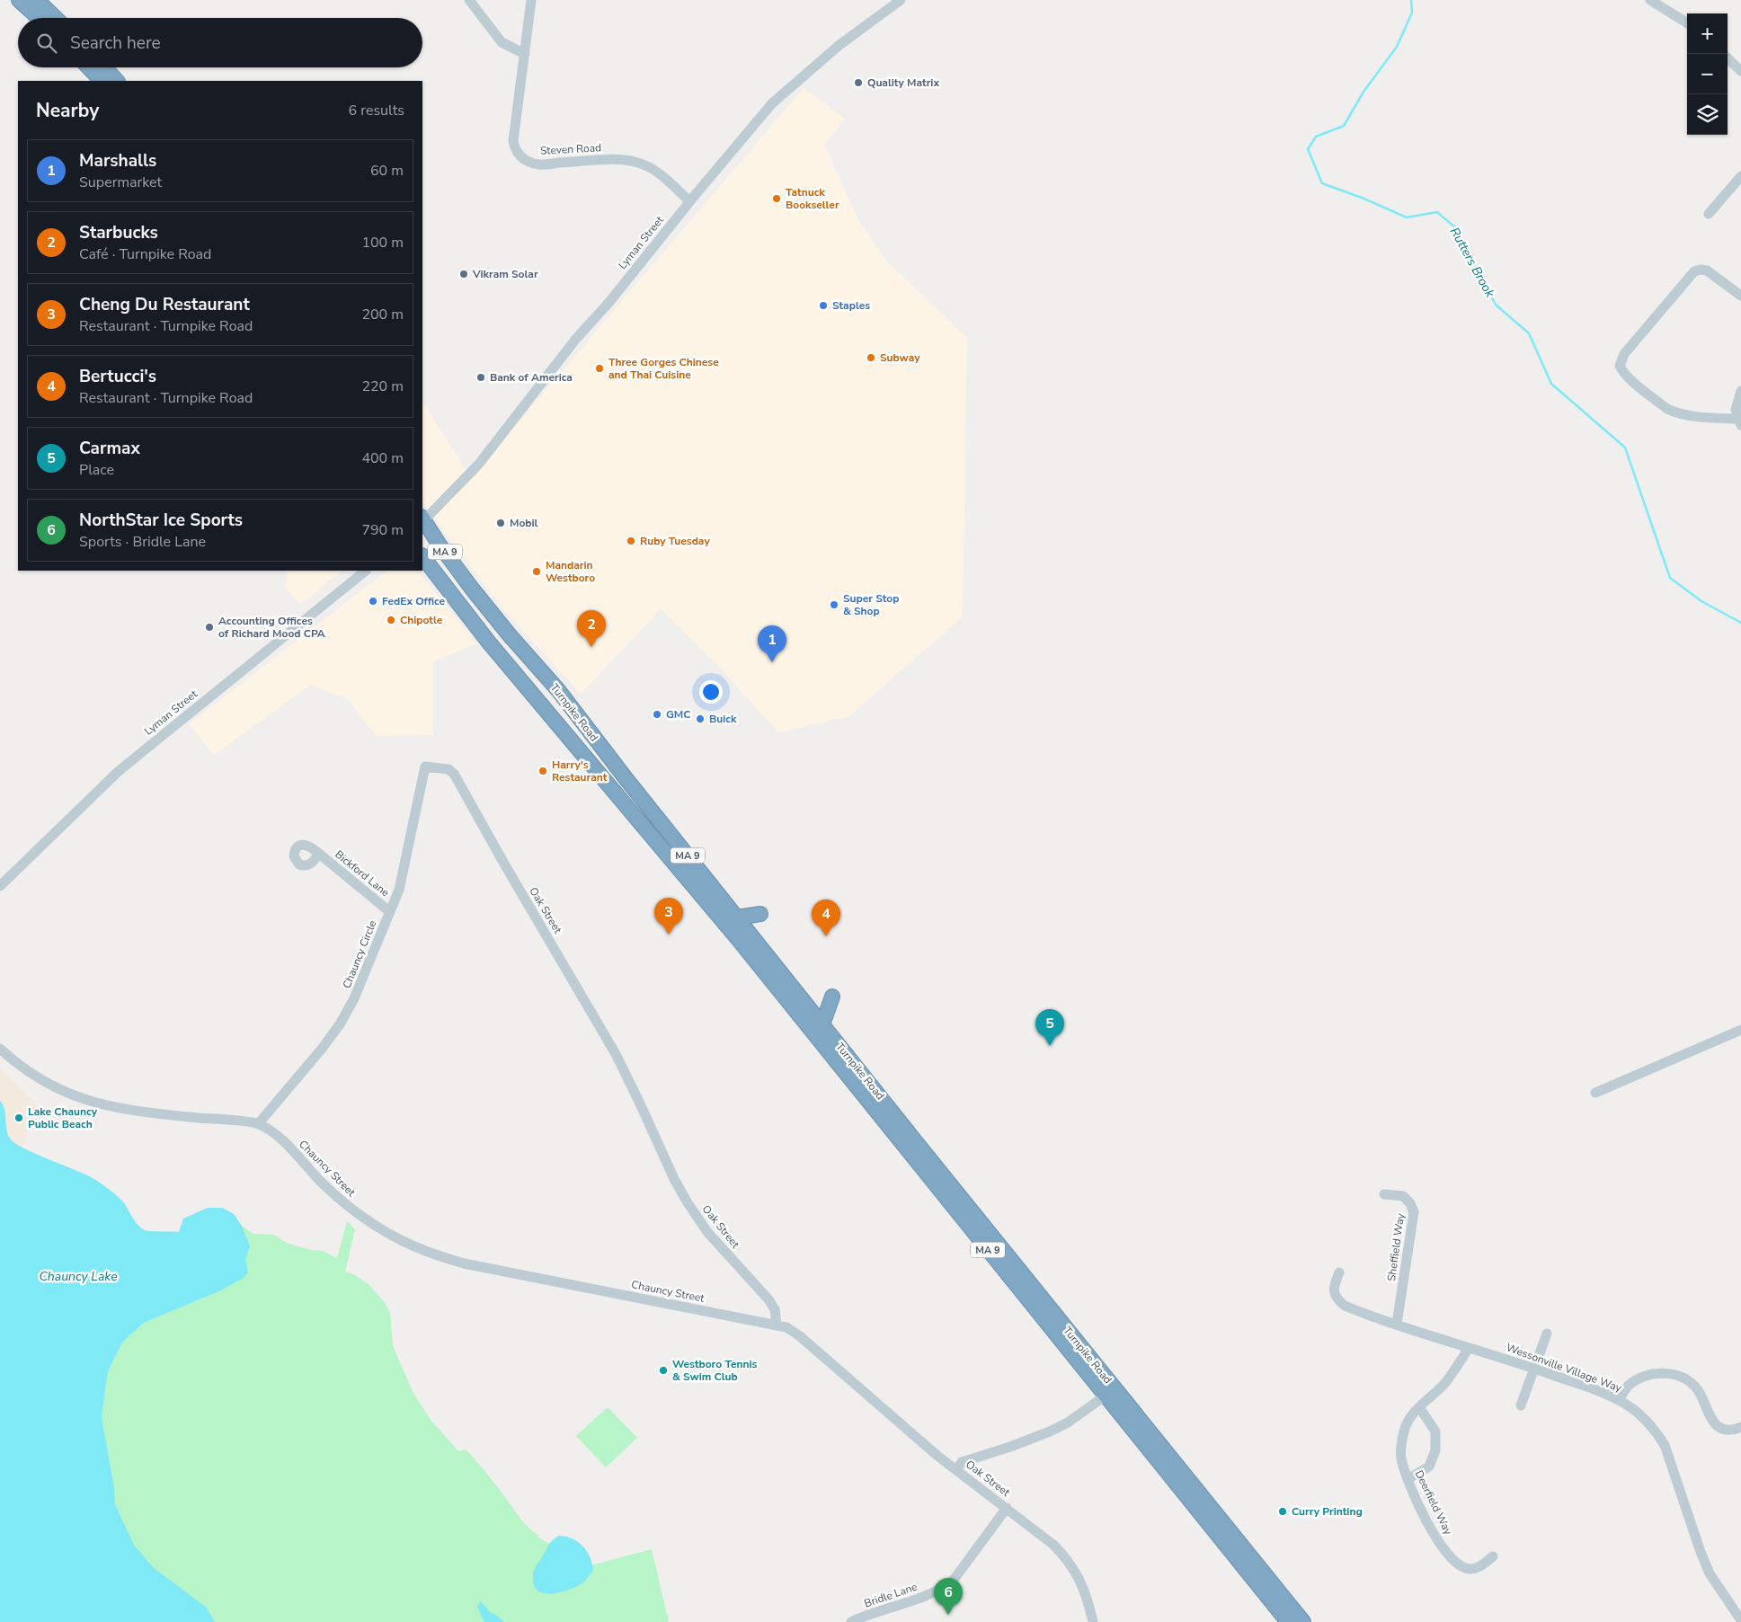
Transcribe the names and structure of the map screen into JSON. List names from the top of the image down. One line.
{"streets":{"highway":["MA 9","Turnpike Road"],"street":["Steven Road","Lyman Street","Bickford Lane","Oak Street","Chauncy Circle","Chauncy Street","Sheffield Way","Wessonville Village Way","Deerfield Way","Bridle Lane"]},"crossings":[["Steven Road","Lyman Street"],["Lyman Street","Turnpike Road"],["Bickford Lane","Chauncy Circle"],["Oak Street","Chauncy Circle"],["Oak Street","Chauncy Street"],["Oak Street","Bridle Lane"],["Chauncy Circle","Chauncy Street"],["Sheffield Way","Wessonville Village Way"],["Wessonville Village Way","Deerfield Way"]],"water":["Rutters Brook","Chauncy Lake"],"places":["Quality Matrix","Tatnuck Bookseller","Vikram Solar","Staples","Subway","Three Gorges Chinese and Thai Cuisine","Bank of America","Mobil","Ruby Tuesday","Mandarin Westboro","FedEx Office","Super Stop & Shop","Chipotle","Accounting Offices of Richard Mood CPA","GMC","Buick","Harry's Restaurant","Lake Chauncy Public Beach","Westboro Tennis & Swim Club","Curry Printing"],"page":{"map_buttons":["+","−"],"search":"Search here","heading":["Nearby","6 results"],"list":[{"mark":"1","name":"Marshalls","note":"Supermarket","value":"60 m"},{"mark":"2","name":"Starbucks","note":"Café · Turnpike Road","value":"100 m"},{"mark":"3","name":"Cheng Du Restaurant","note":"Restaurant · Turnpike Road","value":"200 m"},{"mark":"4","name":"Bertucci's","note":"Restaurant · Turnpike Road","value":"220 m"},{"mark":"5","name":"Carmax","note":"Place","value":"400 m"},{"mark":"6","name":"NorthStar Ice Sports","note":"Sports · Bridle Lane","value":"790 m"}],"pins":["2","1","3","4","5","6"]}}
